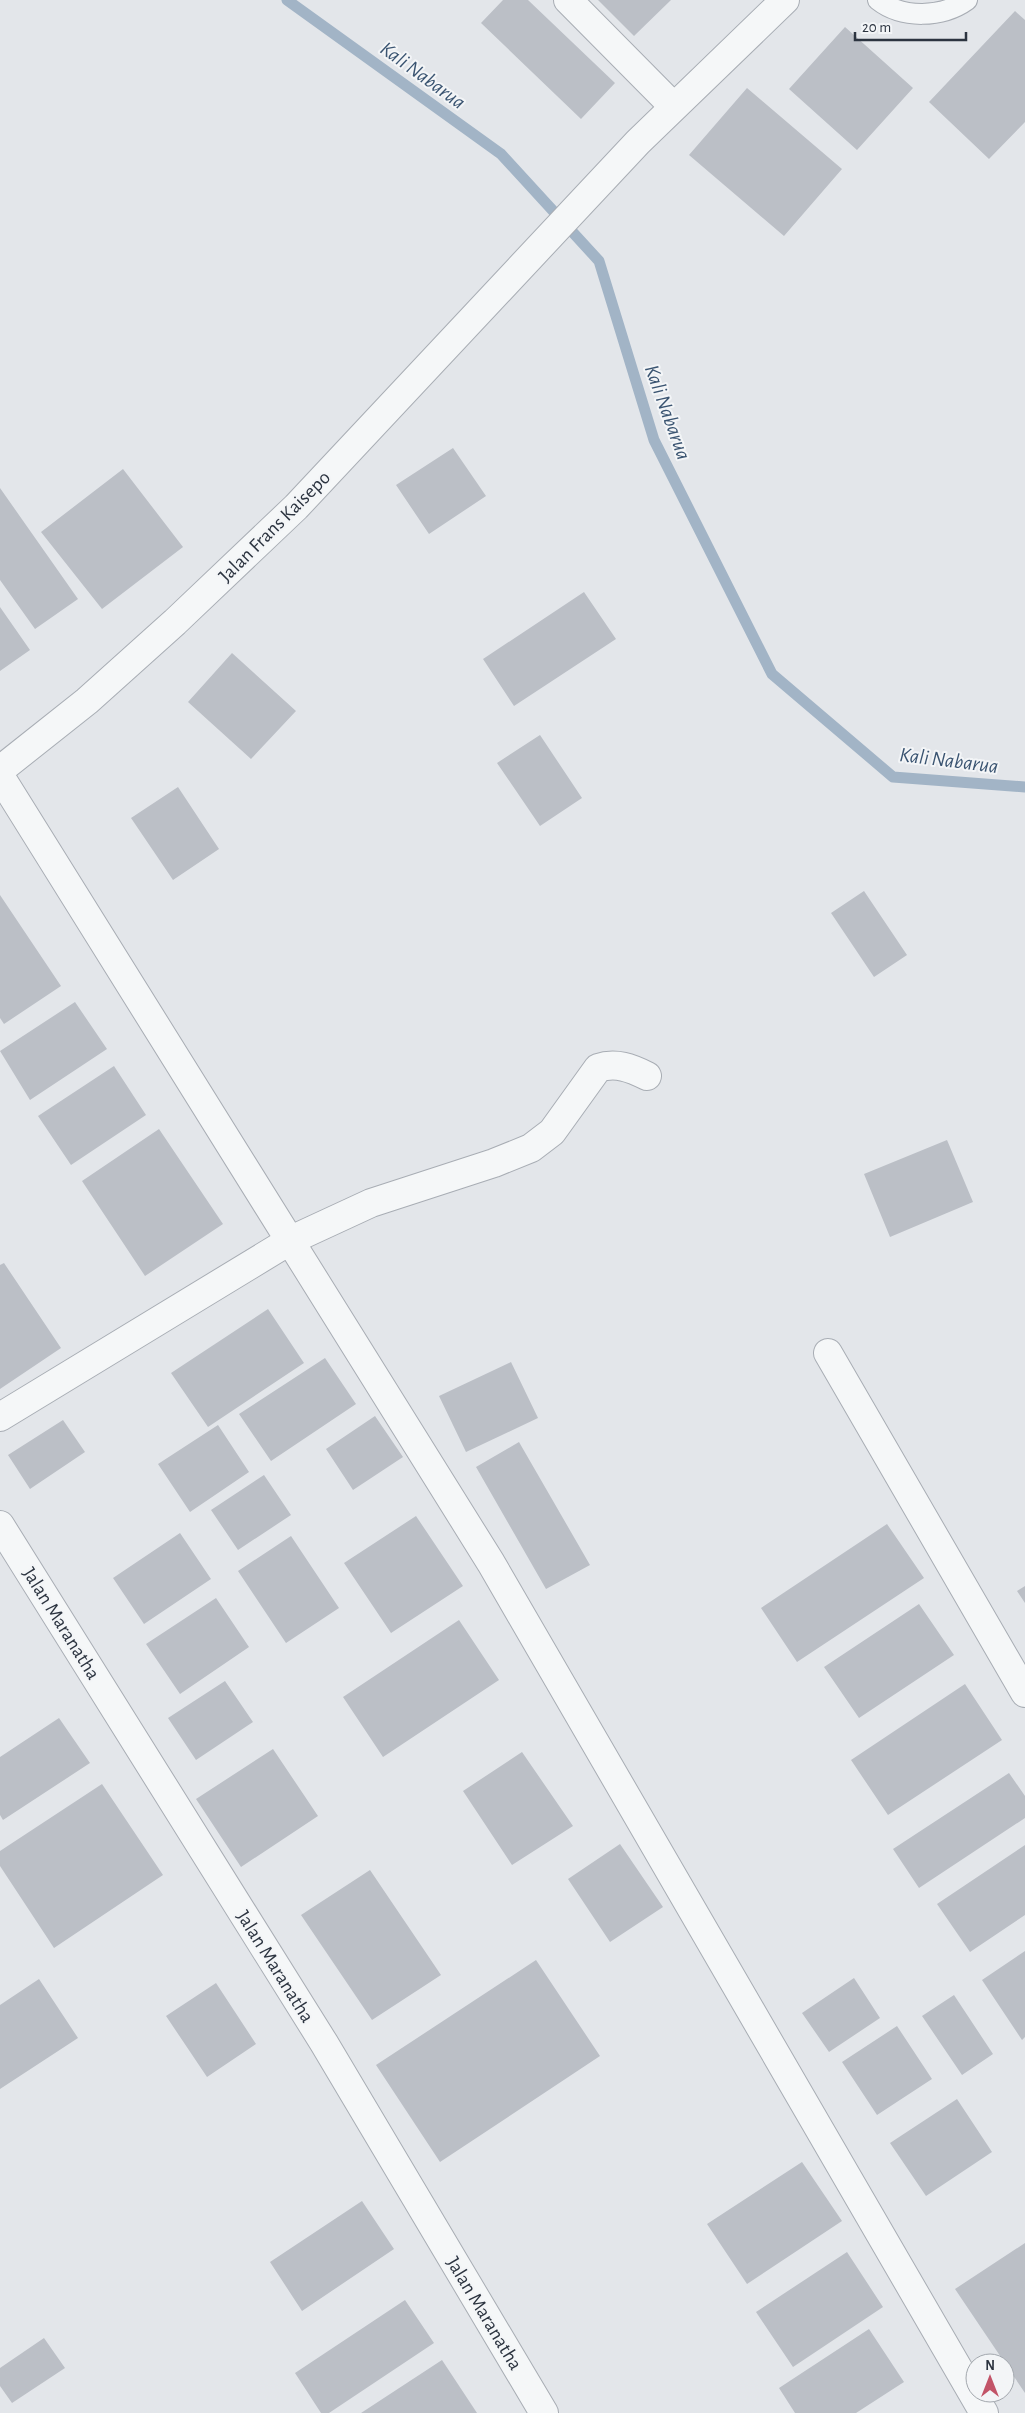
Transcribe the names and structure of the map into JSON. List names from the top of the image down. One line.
{"streets":{"street":["Jalan Frans Kaisepo","Jalan Maranatha"]},"water":["Kali Nabarua"],"scale_bar":"20 m","north":"top"}
